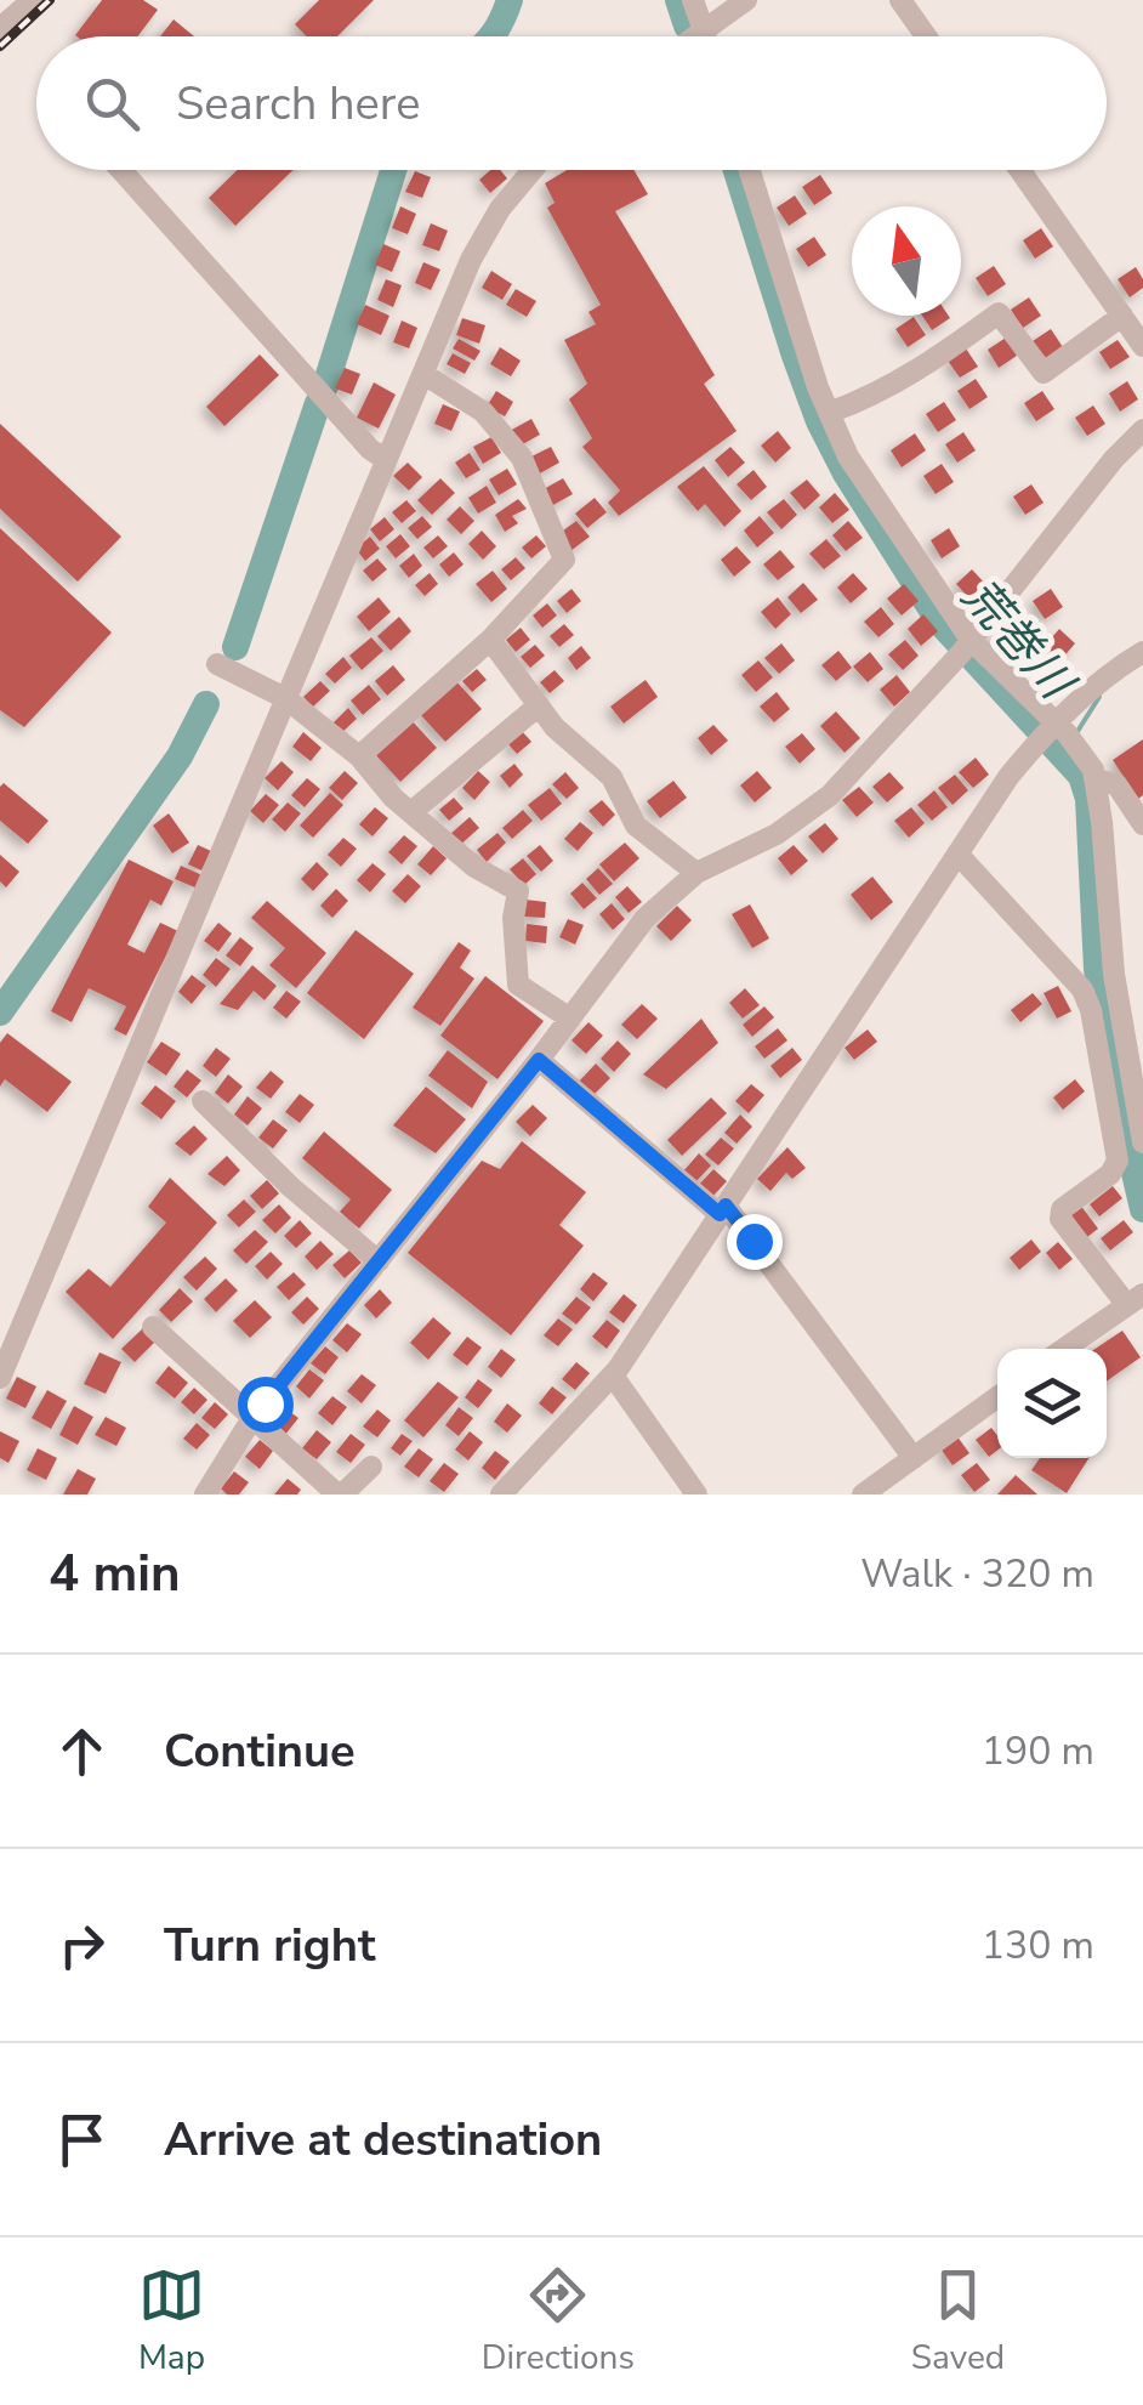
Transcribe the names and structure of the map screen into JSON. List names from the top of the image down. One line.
{"water":["荒巻川"],"north":"top","page":{"search":"Search here","heading":["4 min","Walk · 320 m"],"list":[["Continue","190 m"],["Turn right","130 m"],"Arrive at destination"],"nav":["Map","Directions","Saved"]}}
